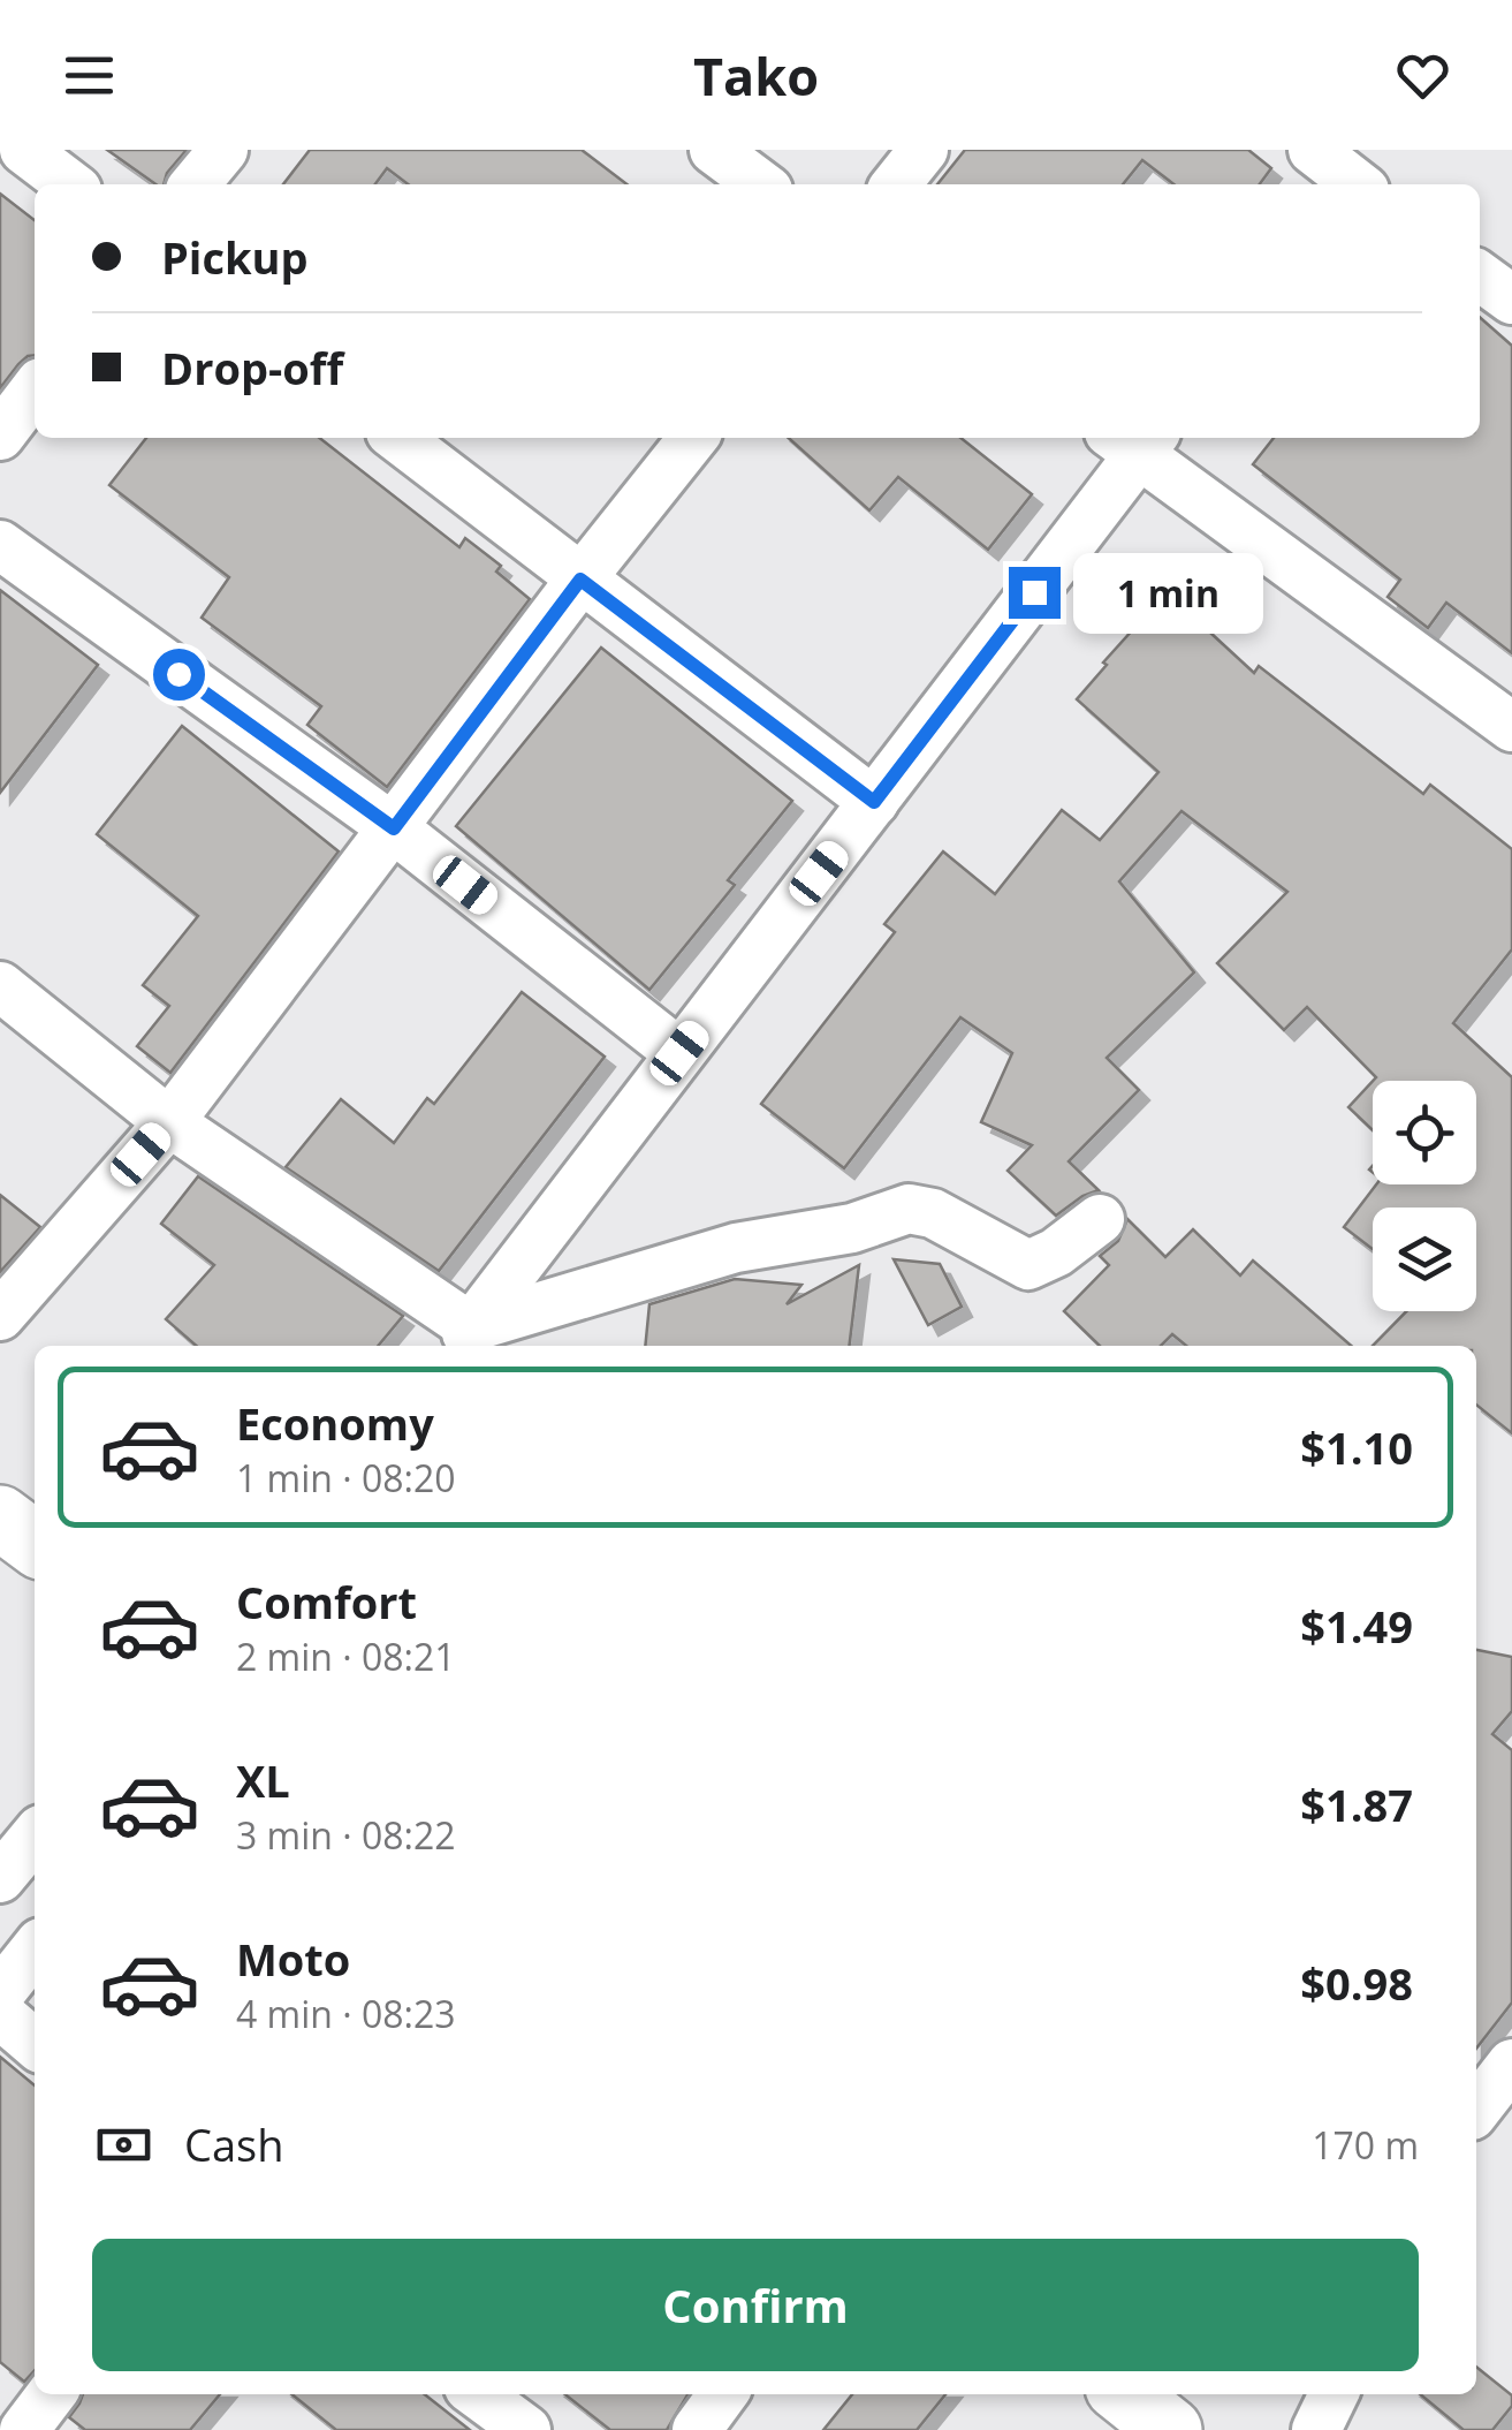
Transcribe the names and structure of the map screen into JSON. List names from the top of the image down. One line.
{"page":{"header":"Tako","banner":["Pickup","Drop-off"],"bubble":"1 min","list":[{"name":"Economy","note":"1 min · 08:20","value":"$1.10"},{"name":"Comfort","note":"2 min · 08:21","value":"$1.49"},{"name":"XL","note":"3 min · 08:22","value":"$1.87"},{"name":"Moto","note":"4 min · 08:23","value":"$0.98"}],"pay":["Cash","170 m"],"buttons":"Confirm"}}
